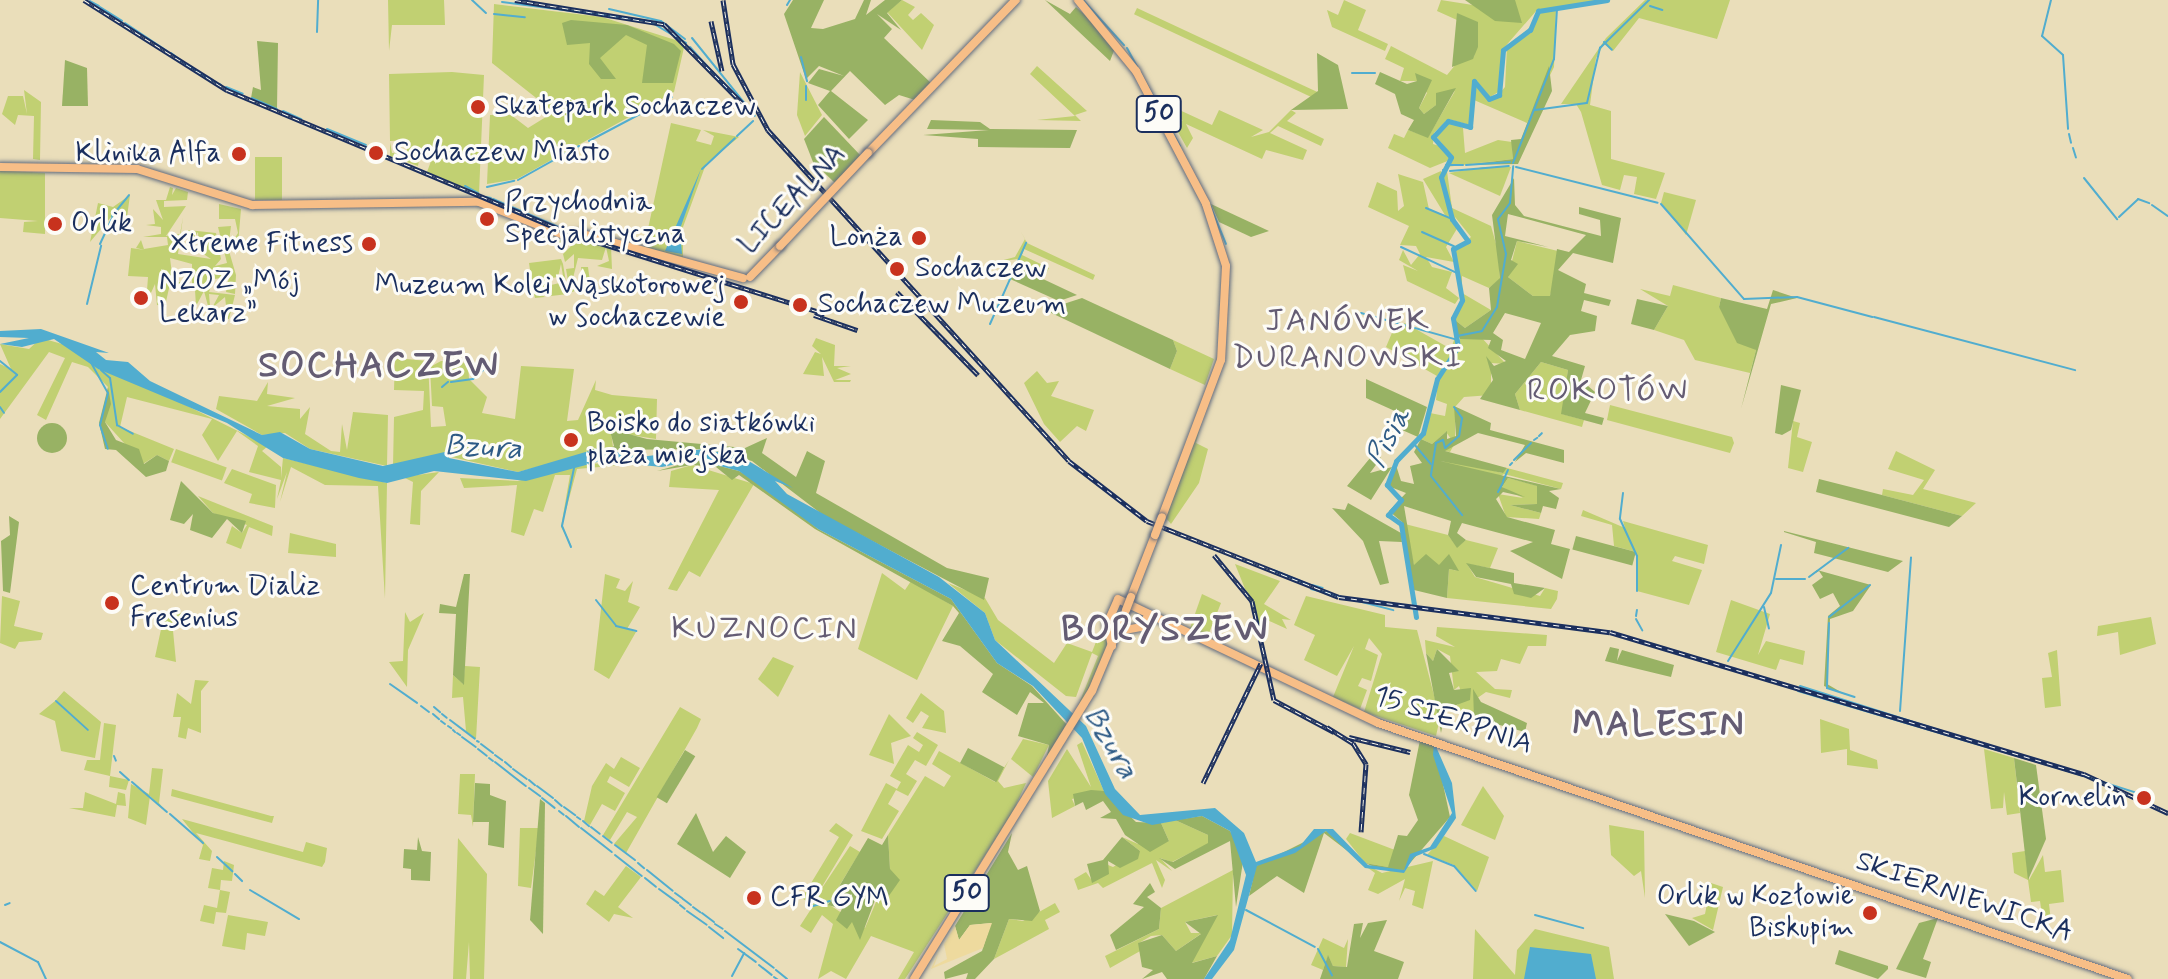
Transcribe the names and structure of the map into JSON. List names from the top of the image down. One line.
{"streets":{"main road":["50","LICEALNA","15 SIERPNIA","SKIERNIEWICKA"]},"crossings":[["50","15 SIERPNIA"],["15 SIERPNIA","SKIERNIEWICKA"]],"districts":["JANÓWEK DURANOWSKI","SOCHACZEW","ROKOTÓW","KUZNOCIN","BORYSZEW","MALESIN"],"water":["Pisia","Bzura"],"places":["Skatepark Sochaczew","Sochaczew Miasto","Klinika Alfa","Przychodnia Specjalistyczna","Orlik","Lonża","Xtreme Fitness","Sochaczew","NZOZ „Mój Lekarz”","Muzeum Kolei Wąskotorowej w Sochaczewie","Sochaczew Muzeum","Boisko do siatkówki plaża miejska","Centrum Dializ Fresenius","Kornelin","CFR GYM","Orlik w Kozłowie Biskupim"]}
